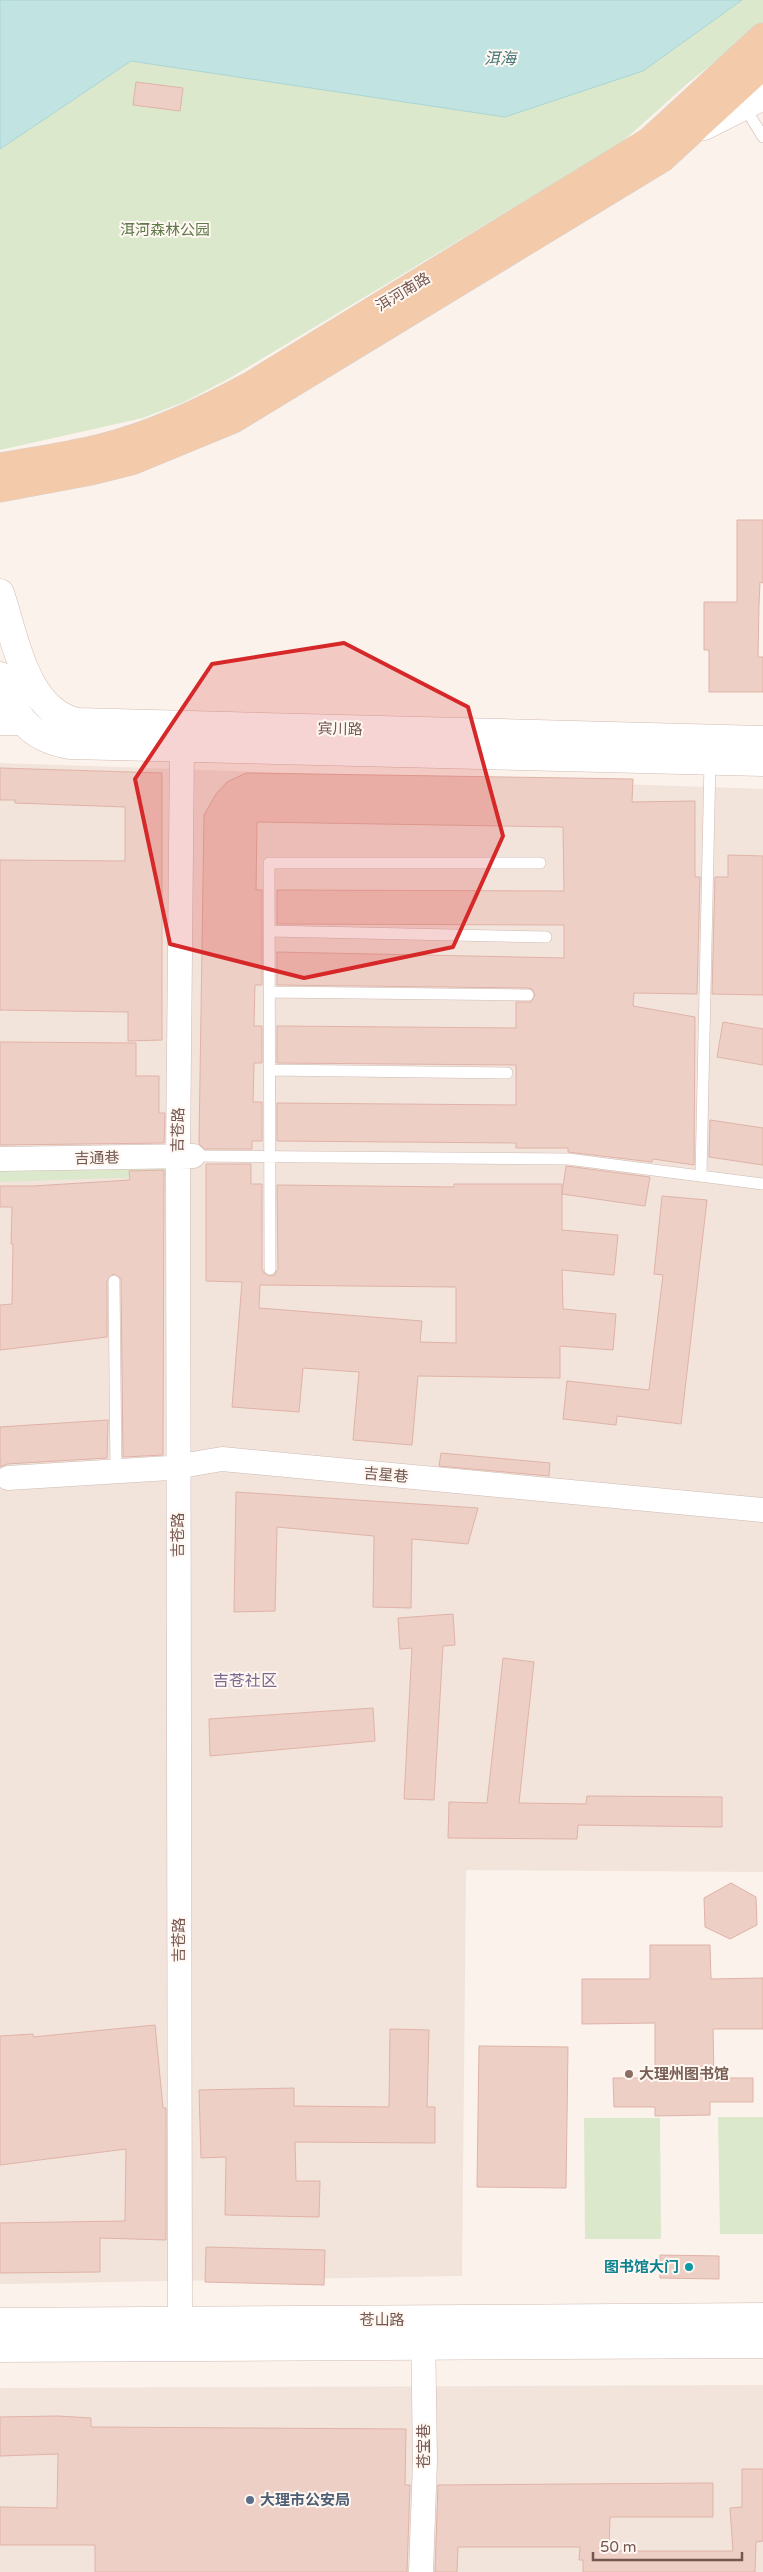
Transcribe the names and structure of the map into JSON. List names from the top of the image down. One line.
{"streets":{"main road":["洱河南路","宾川路","苍山路"],"street":["吉苍路","吉通巷","吉星巷","苍宝巷"]},"crossings":[["宾川路","吉苍路"],["吉苍路","吉通巷"],["吉苍路","吉星巷"],["吉苍路","苍山路"],["苍山路","苍宝巷"]],"districts":["吉苍社区"],"water":["洱海"],"parks":["洱河森林公园"],"places":["大理州图书馆","图书馆大门","大理市公安局"],"scale_bar":"50 m"}
